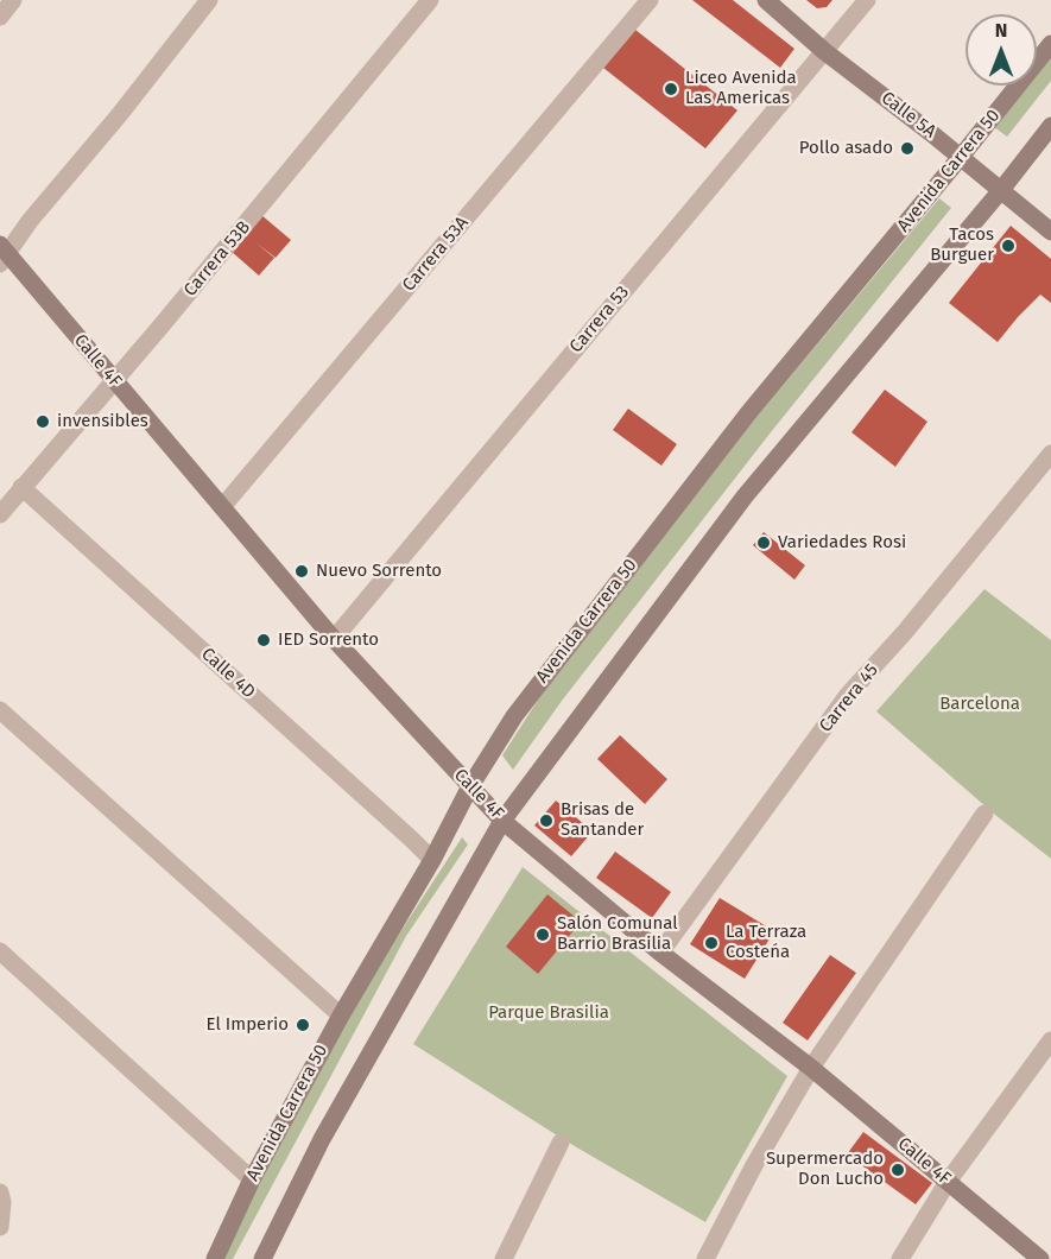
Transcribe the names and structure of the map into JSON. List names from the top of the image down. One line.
{"streets":{"main road":["Calle 5A","Avenida Carrera 50","Calle 4F"],"street":["Carrera 53A","Carrera 53B","Carrera 53","Calle 4D","Carrera 45"]},"crossings":[["Calle 5A","Avenida Carrera 50"],["Calle 5A","Carrera 53"],["Avenida Carrera 50","Calle 4F"],["Avenida Carrera 50","Calle 4D"],["Carrera 53A","Calle 4F"],["Carrera 53B","Calle 4F"],["Carrera 53B","Calle 4D"],["Carrera 53","Calle 4F"],["Calle 4F","Carrera 45"]],"parks":["Barcelona","Parque Brasilia"],"places":["Liceo Avenida Las Americas","Pollo asado","Tacos Burguer","invensibles","Variedades Rosi","Nuevo Sorrento","IED Sorrento","Brisas de Santander","Salón Comunal Barrio Brasilia","La Terraza Costeńa","El Imperio","Supermercado Don Lucho"],"north":"top"}
